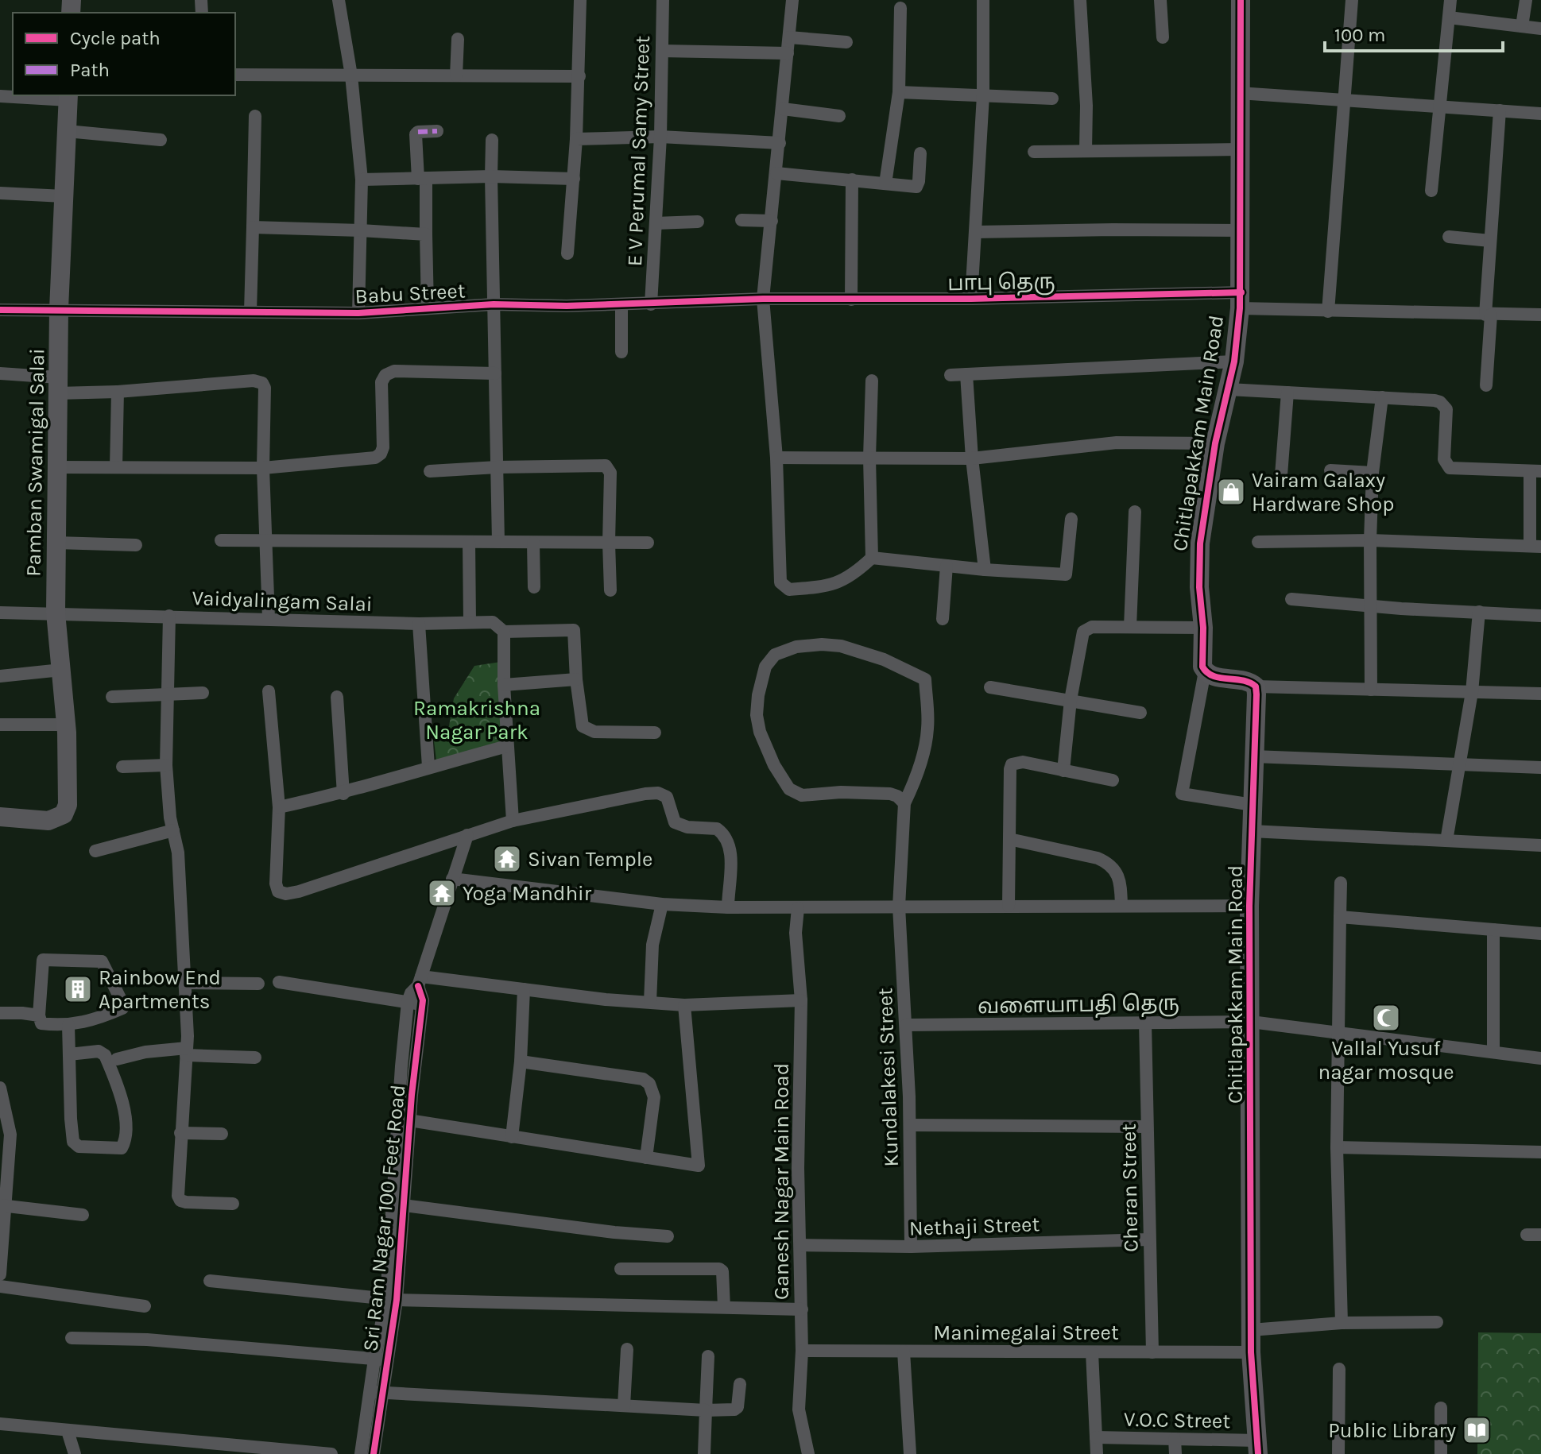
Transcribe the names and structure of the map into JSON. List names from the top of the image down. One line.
{"streets":{"street":["E V Perumal Samy Street","பாபு தெரு","Babu Street","Chitlapakkam Main Road","Pamban Swamigal Salai","Vaidyalingam Salai","வளையாபதி தெரு","Kundalakesi Street","Ganesh Nagar Main Road","Cheran Street","Sri Ram Nagar 100 Feet Road","Nethaji Street","Manimegalai Street","V.O.C Street"]},"crossings":[["E V Perumal Samy Street","Babu Street"],["பாபு தெரு","Babu Street"],["பாபு தெரு","Chitlapakkam Main Road"],["Babu Street","Pamban Swamigal Salai"],["Chitlapakkam Main Road","வளையாபதி தெரு"],["Chitlapakkam Main Road","Manimegalai Street"],["Chitlapakkam Main Road","V.O.C Street"],["Pamban Swamigal Salai","Vaidyalingam Salai"],["வளையாபதி தெரு","Kundalakesi Street"],["வளையாபதி தெரு","Cheran Street"],["Kundalakesi Street","Nethaji Street"],["Ganesh Nagar Main Road","Nethaji Street"],["Ganesh Nagar Main Road","Manimegalai Street"],["Cheran Street","Nethaji Street"],["Cheran Street","Manimegalai Street"]],"parks":["Ramakrishna Nagar Park"],"places":{"shop":["Vairam Galaxy Hardware Shop"],"temple":["Sivan Temple","Yoga Mandhir"],"building":["Rainbow End Apartments"],"mosque":["Vallal Yusuf nagar mosque"],"library":["Public Library"]},"legend":["Cycle path","Path"],"scale_bar":"100 m"}
